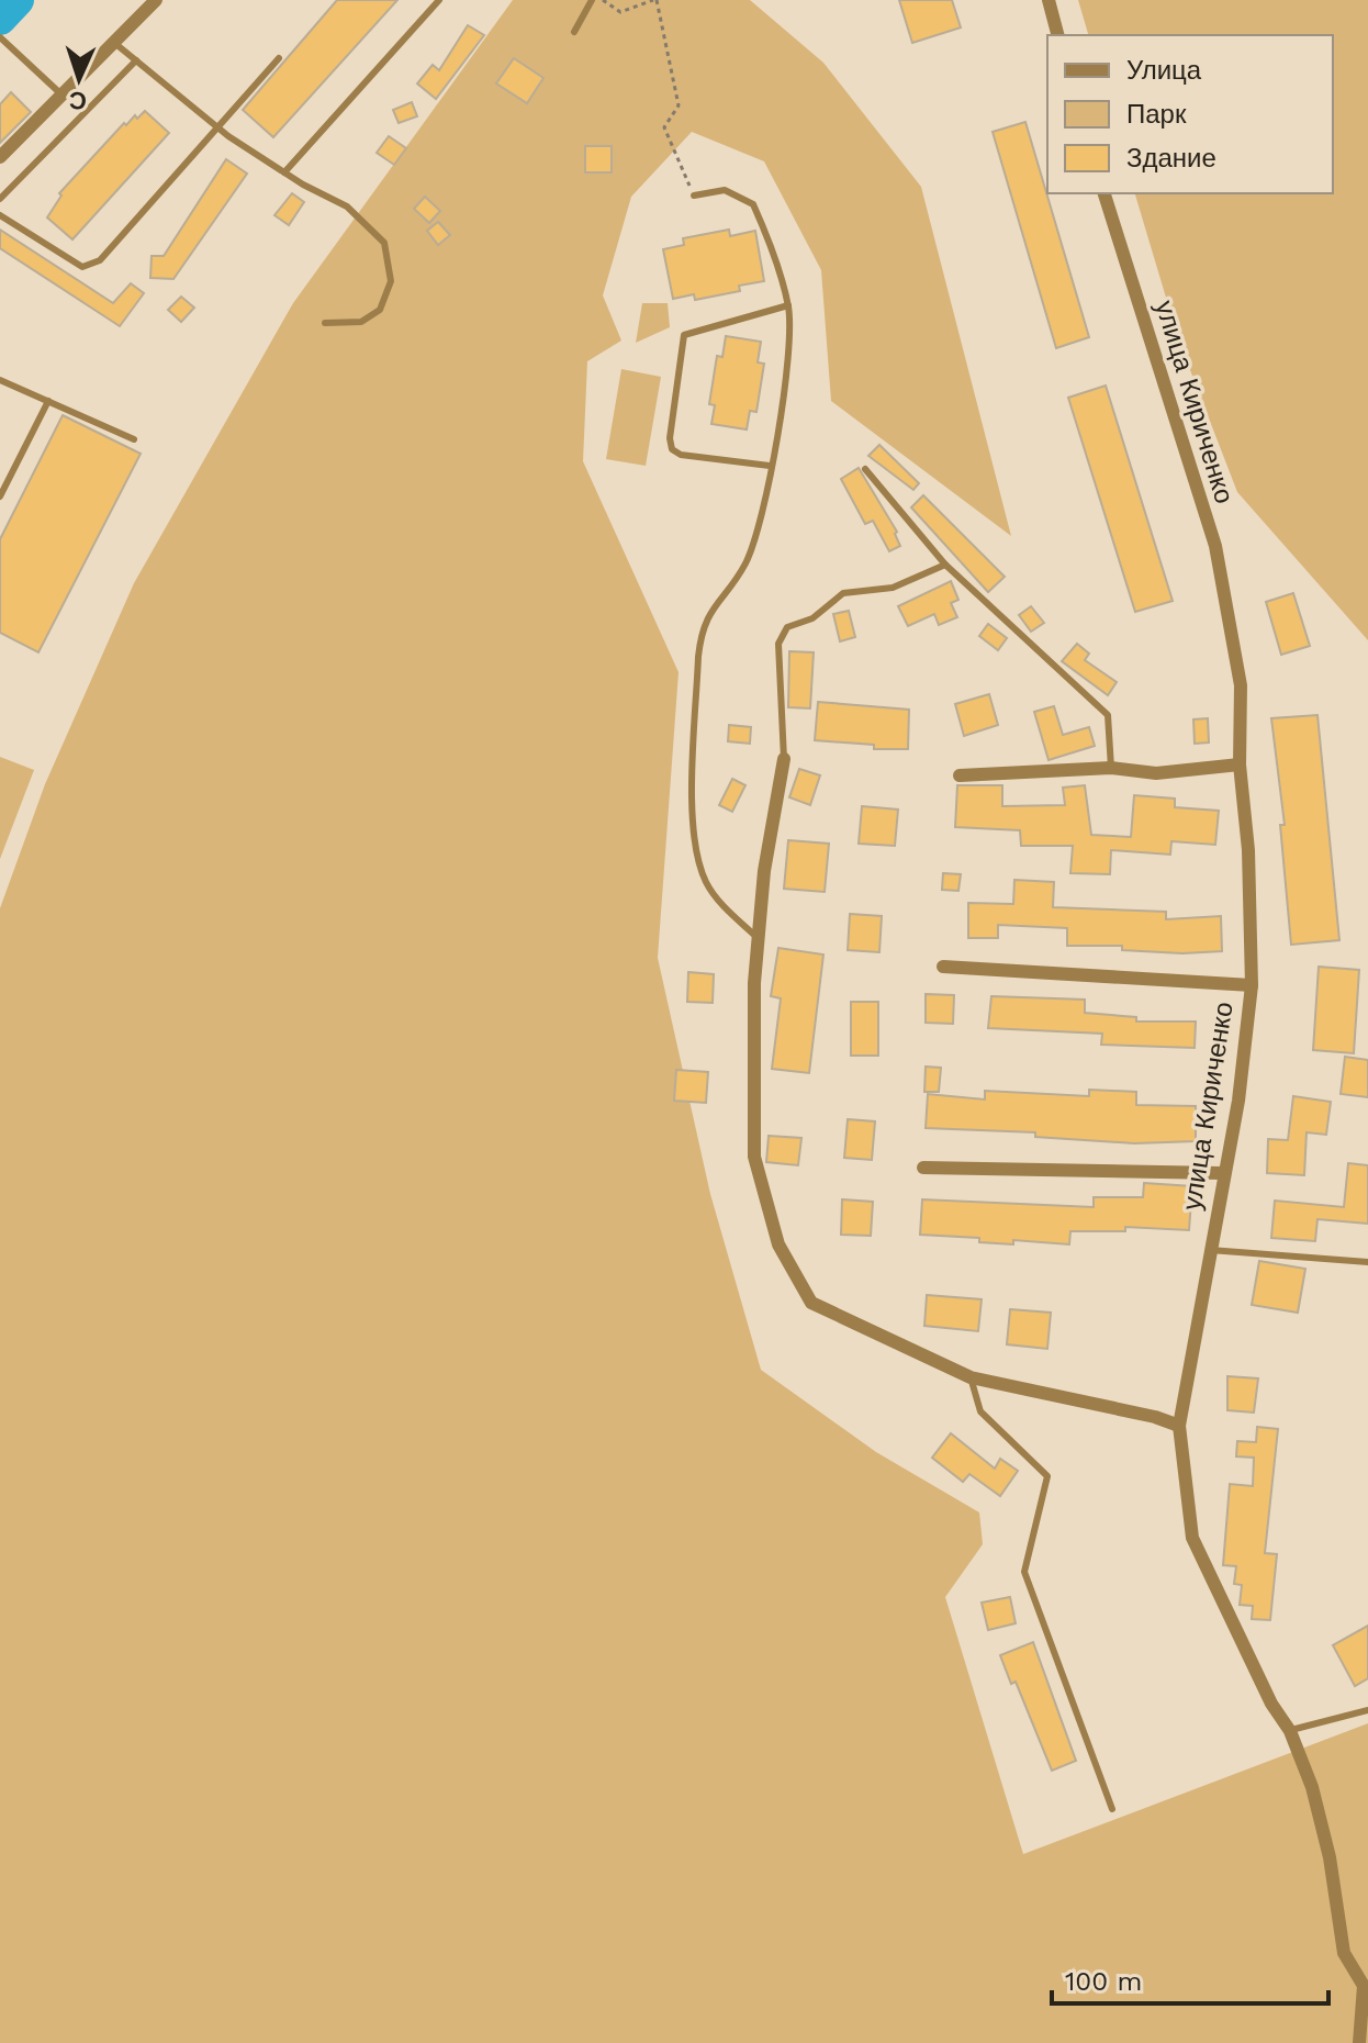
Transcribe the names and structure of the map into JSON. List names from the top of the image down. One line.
{"streets":{"street":["улица Кириченко"]},"legend":["Улица","Парк","Здание"],"scale_bar":"100 m","north":"bottom"}
